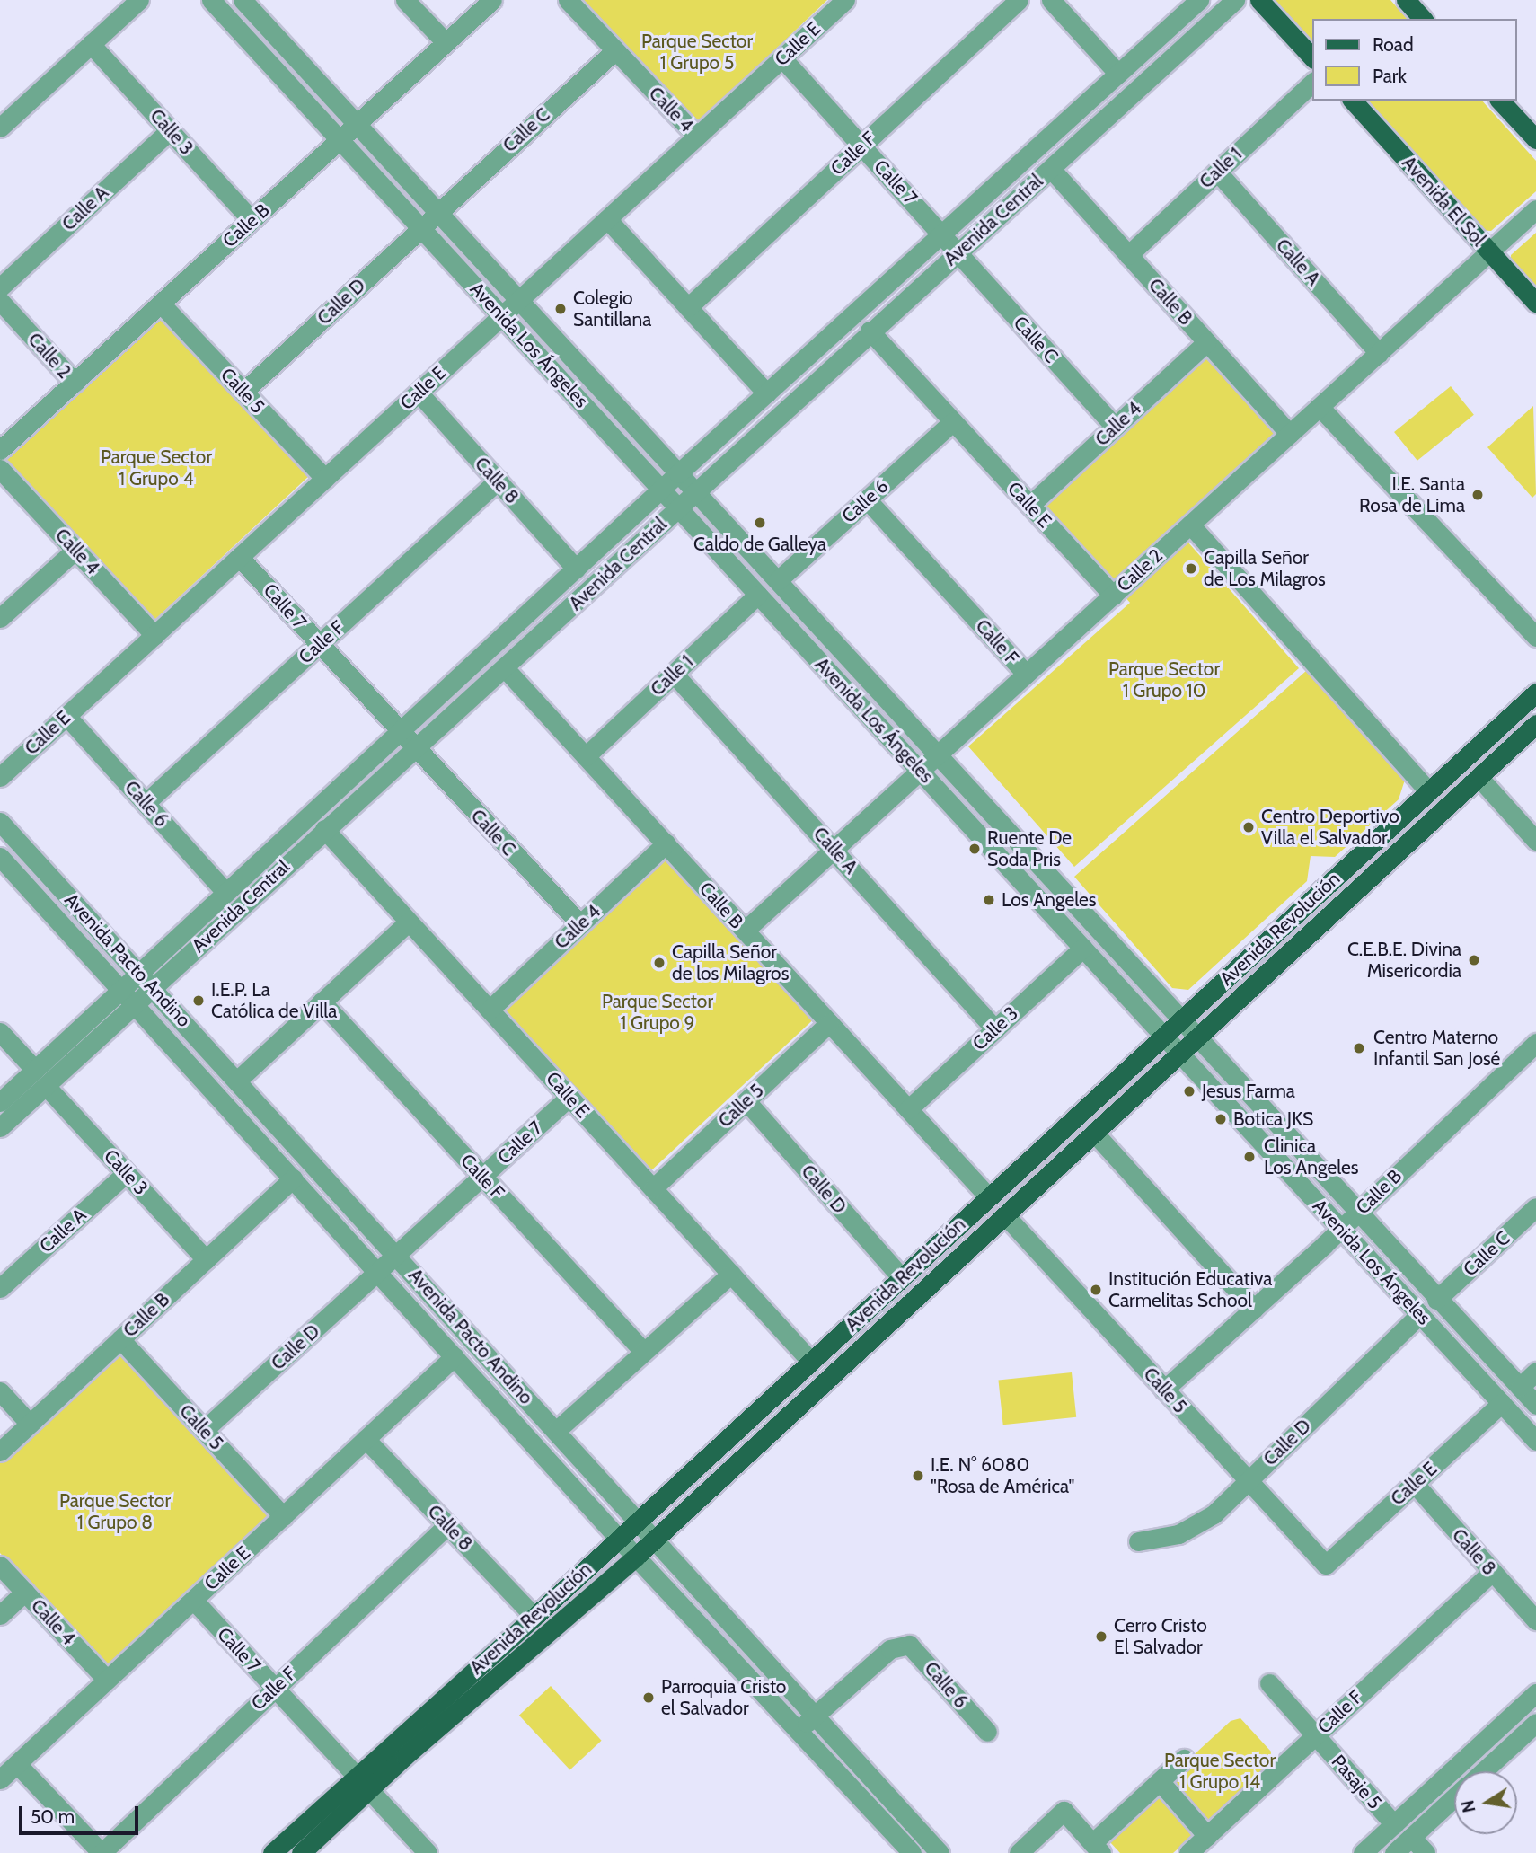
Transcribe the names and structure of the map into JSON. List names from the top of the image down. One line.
{"streets":{"main road":["Avenida El Sol","Avenida Revolución"],"street":["Calle E","Calle 4","Calle C","Calle 3","Calle F","Calle 1","Calle 7","Calle A","Avenida Central","Calle B","Calle D","Avenida Los Ángeles","Calle 2","Calle 5","Calle 8","Calle 6","Avenida Pacto Andino","Pasaje 5"]},"crossings":[["Calle E","Calle 4"],["Calle E","Calle 7"],["Calle E","Avenida Central"],["Calle E","Avenida Los Ángeles"],["Calle E","Calle 2"],["Calle E","Calle 5"],["Calle E","Calle 8"],["Calle E","Calle 6"],["Calle E","Avenida Revolución"],["Calle E","Avenida Pacto Andino"],["Calle 4","Calle C"],["Calle 4","Calle B"],["Calle C","Calle 7"],["Calle C","Avenida Central"],["Calle C","Calle D"],["Calle C","Avenida Los Ángeles"],["Calle 3","Calle A"],["Calle 3","Avenida Central"],["Calle 3","Calle B"],["Calle 3","Avenida Los Ángeles"],["Calle F","Calle 7"],["Calle F","Calle 2"],["Calle F","Calle 8"],["Calle F","Calle 6"],["Calle F","Pasaje 5"],["Calle 1","Calle A"],["Calle 1","Calle B"],["Calle 1","Avenida Los Ángeles"],["Calle 7","Avenida Central"],["Calle 7","Calle D"],["Calle 7","Avenida Revolución"],["Calle 7","Avenida Pacto Andino"],["Avenida El Sol","Calle 2"],["Calle A","Calle 2"],["Avenida Central","Calle B"],["Avenida Central","Avenida Los Ángeles"],["Avenida Central","Calle 8"],["Avenida Central","Calle 6"],["Avenida Central","Avenida Pacto Andino"],["Calle B","Avenida Los Ángeles"],["Calle B","Calle 2"],["Calle B","Calle 5"],["Calle B","Avenida Revolución"],["Calle B","Avenida Pacto Andino"],["Calle D","Avenida Los Ángeles"],["Calle D","Calle 5"],["Calle D","Avenida Revolución"],["Calle D","Avenida Pacto Andino"],["Avenida Los Ángeles","Calle 2"],["Avenida Los Ángeles","Calle 6"],["Avenida Los Ángeles","Avenida Revolución"],["Calle 5","Avenida Revolución"],["Calle 8","Avenida Revolución"],["Calle 6","Avenida Pacto Andino"],["Avenida Revolución","Avenida Pacto Andino"]],"parks":["Parque Sector 1 Grupo 5","Parque Sector 1 Grupo 4","Parque Sector 1 Grupo 10","Parque Sector 1 Grupo 9","Parque Sector 1 Grupo 8","Parque Sector 1 Grupo 14"],"places":["Colegio Santillana","I.E. Santa Rosa de Lima","Caldo de Galleya","Capilla Señor de Los Milagros","Centro Deportivo Villa el Salvador","Ruente De Soda Pris","Los Angeles","C.E.B.E. Divina Misericordia","Capilla Señor de los Milagros","I.E.P. La Católica de Villa","Centro Materno Infantil San José","Jesus Farma","Botica JKS","Clinica Los Angeles","Institución Educativa Carmelitas School","I.E. N° 6080 \"Rosa de América\"","Cerro Cristo El Salvador","Parroquia Cristo el Salvador"],"legend":["Road","Park"],"scale_bar":"50 m","north":"left"}
